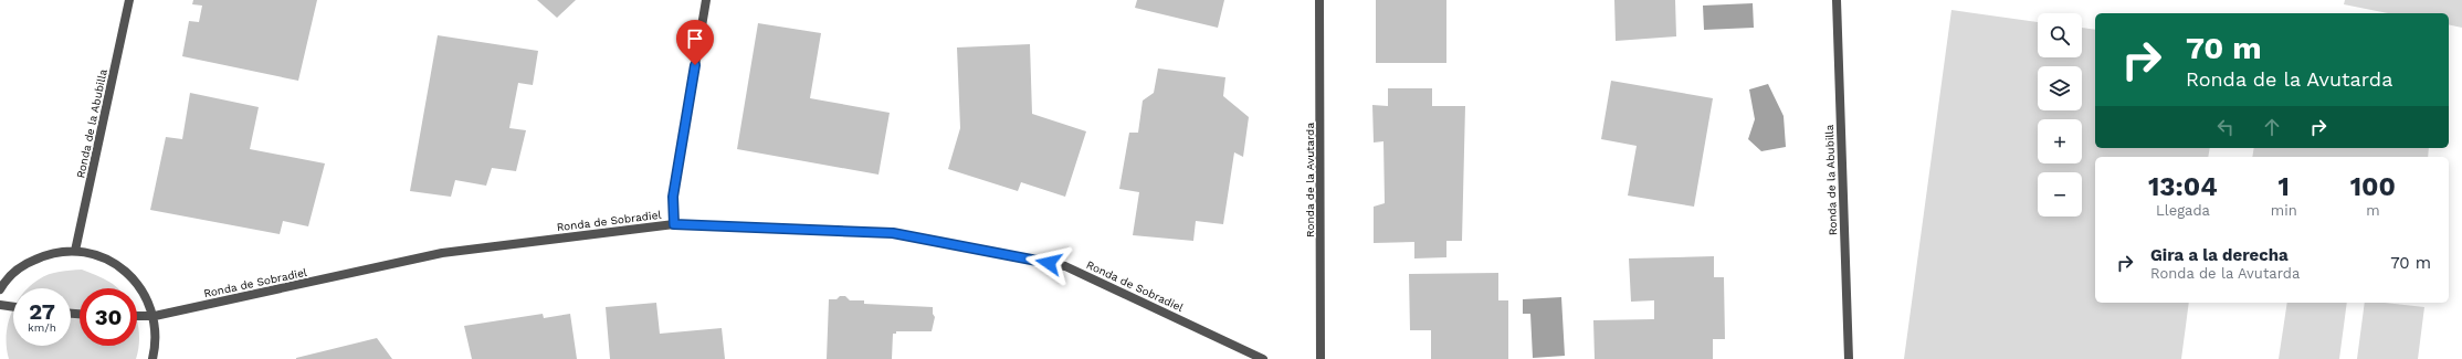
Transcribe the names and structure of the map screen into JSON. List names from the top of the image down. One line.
{"streets":{"street":["Ronda de la Abubilla","Ronda de la Avutarda","Ronda de Sobradiel"]},"page":{"map_buttons":["+","−"],"turn":["70 m","Ronda de la Avutarda"],"eta":["13:04","Llegada","1","min","100","m"],"list":[{"name":"Gira a la derecha","note":"Ronda de la Avutarda","value":"70 m"}],"speed":"27 km/h","limit":"30"}}
